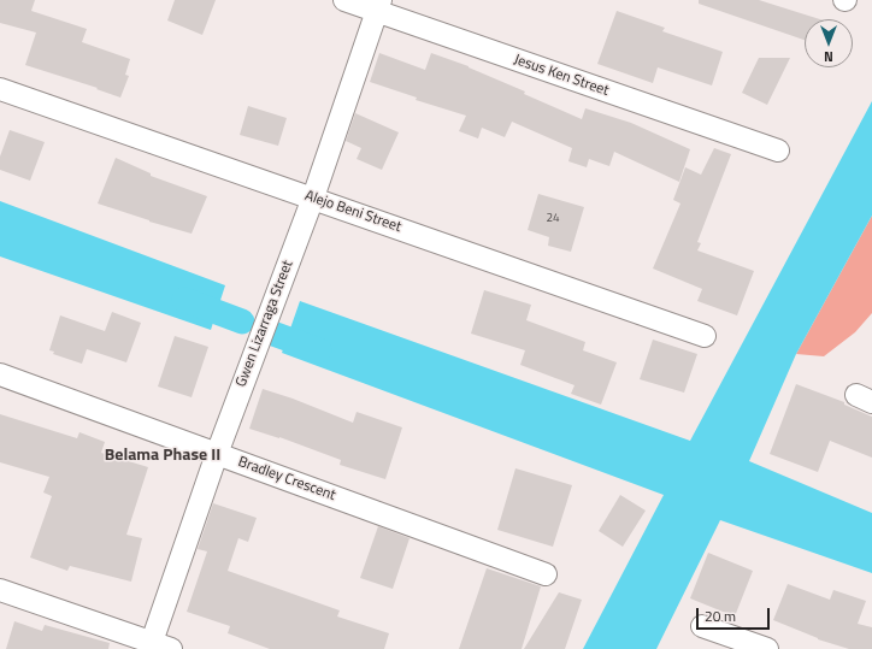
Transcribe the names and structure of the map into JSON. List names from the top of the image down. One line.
{"streets":{"street":["Jesus Ken Street","Alejo Beni Street","Gwen Lizarraga Street","Bradley Crescent"]},"crossings":[["Jesus Ken Street","Gwen Lizarraga Street"],["Alejo Beni Street","Gwen Lizarraga Street"],["Gwen Lizarraga Street","Bradley Crescent"]],"districts":["Belama Phase II"],"house_numbers":["24"],"scale_bar":"20 m","north":"bottom"}
